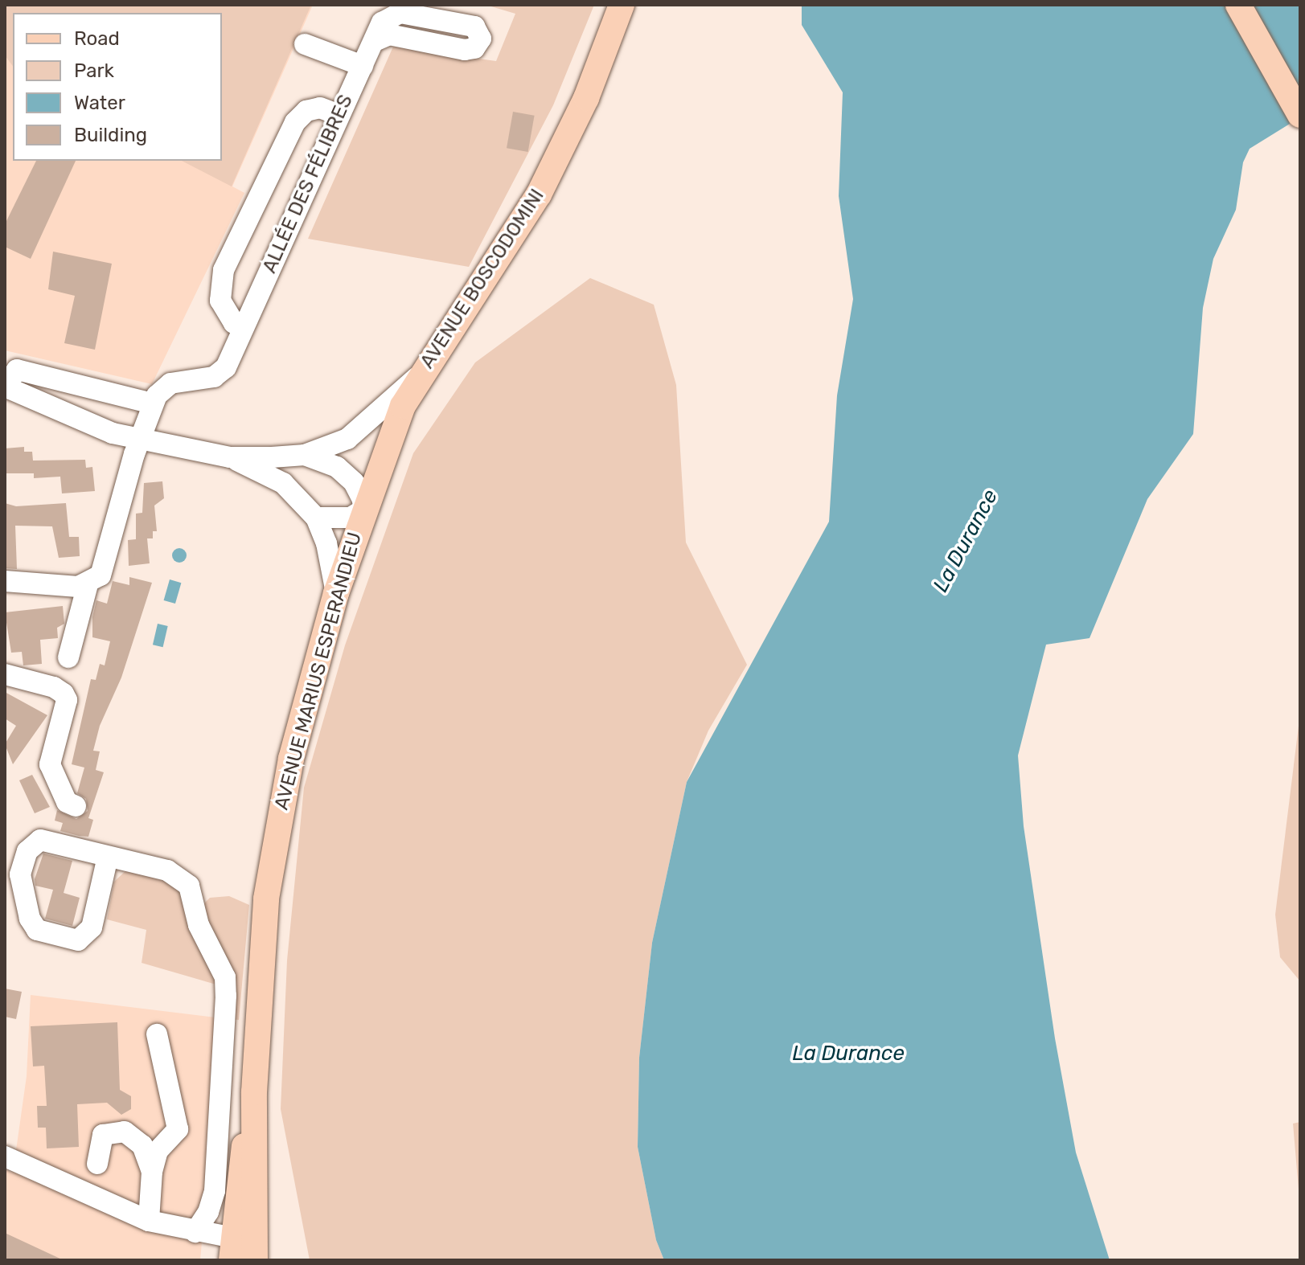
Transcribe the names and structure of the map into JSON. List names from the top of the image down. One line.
{"streets":{"main road":["AVENUE BOSCODOMINI","AVENUE MARIUS ESPERANDIEU"],"street":["ALLÉE DES FÉLIBRES"]},"crossings":[["AVENUE BOSCODOMINI","AVENUE MARIUS ESPERANDIEU"]],"water":["La Durance"],"legend":["Road","Park","Water","Building"]}
